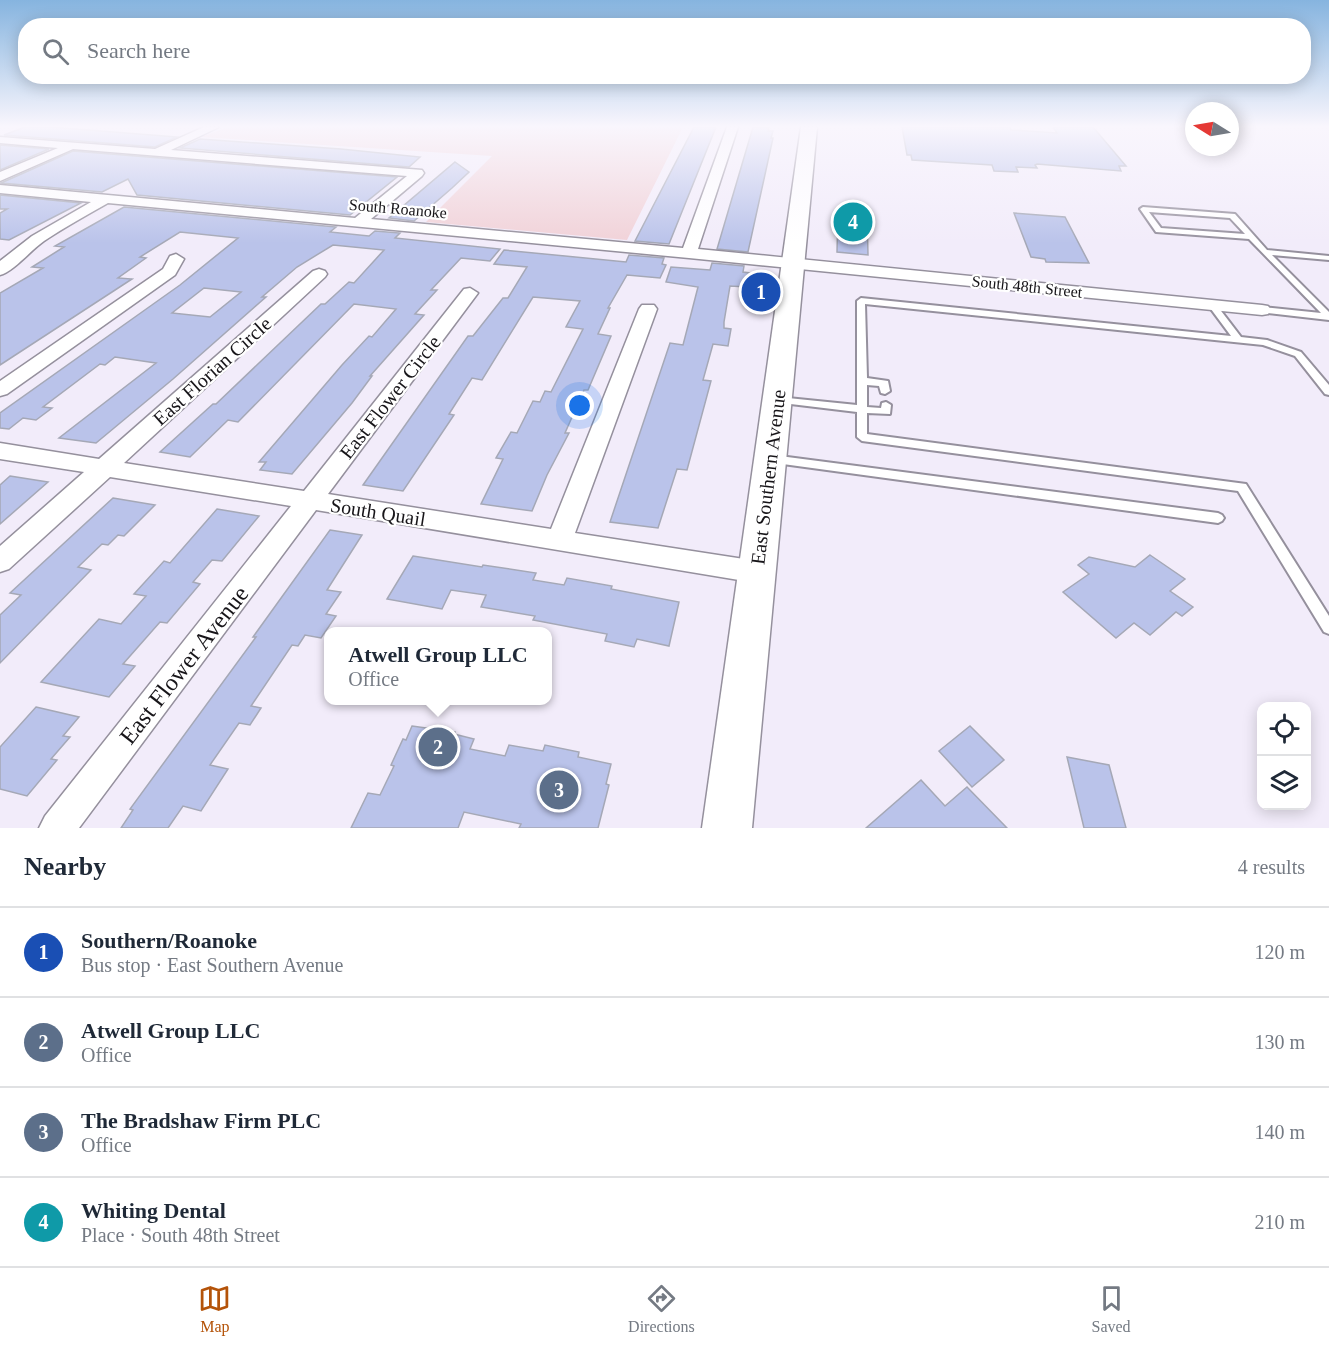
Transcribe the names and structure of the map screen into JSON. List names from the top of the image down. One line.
{"streets":{"main road":["East Southern Avenue"],"street":["South Roanoke","South 48th Street","East Florian Circle","East Flower Circle","South Quail","East Flower Avenue"]},"crossings":[["South Roanoke","South 48th Street"],["South Roanoke","East Southern Avenue"],["South 48th Street","East Southern Avenue"],["East Florian Circle","South Quail"],["East Flower Circle","South Quail"],["East Flower Circle","East Flower Avenue"],["East Southern Avenue","South Quail"],["South Quail","East Flower Avenue"]],"north":"left","page":{"search":"Search here","pins":["4","1","2","3"],"popup":["Atwell Group LLC","Office"],"heading":["Nearby","4 results"],"list":[{"mark":"1","name":"Southern/Roanoke","note":"Bus stop · East Southern Avenue","value":"120 m"},{"mark":"2","name":"Atwell Group LLC","note":"Office","value":"130 m"},{"mark":"3","name":"The Bradshaw Firm PLC","note":"Office","value":"140 m"},{"mark":"4","name":"Whiting Dental","note":"Place · South 48th Street","value":"210 m"}],"nav":["Map","Directions","Saved"]}}
